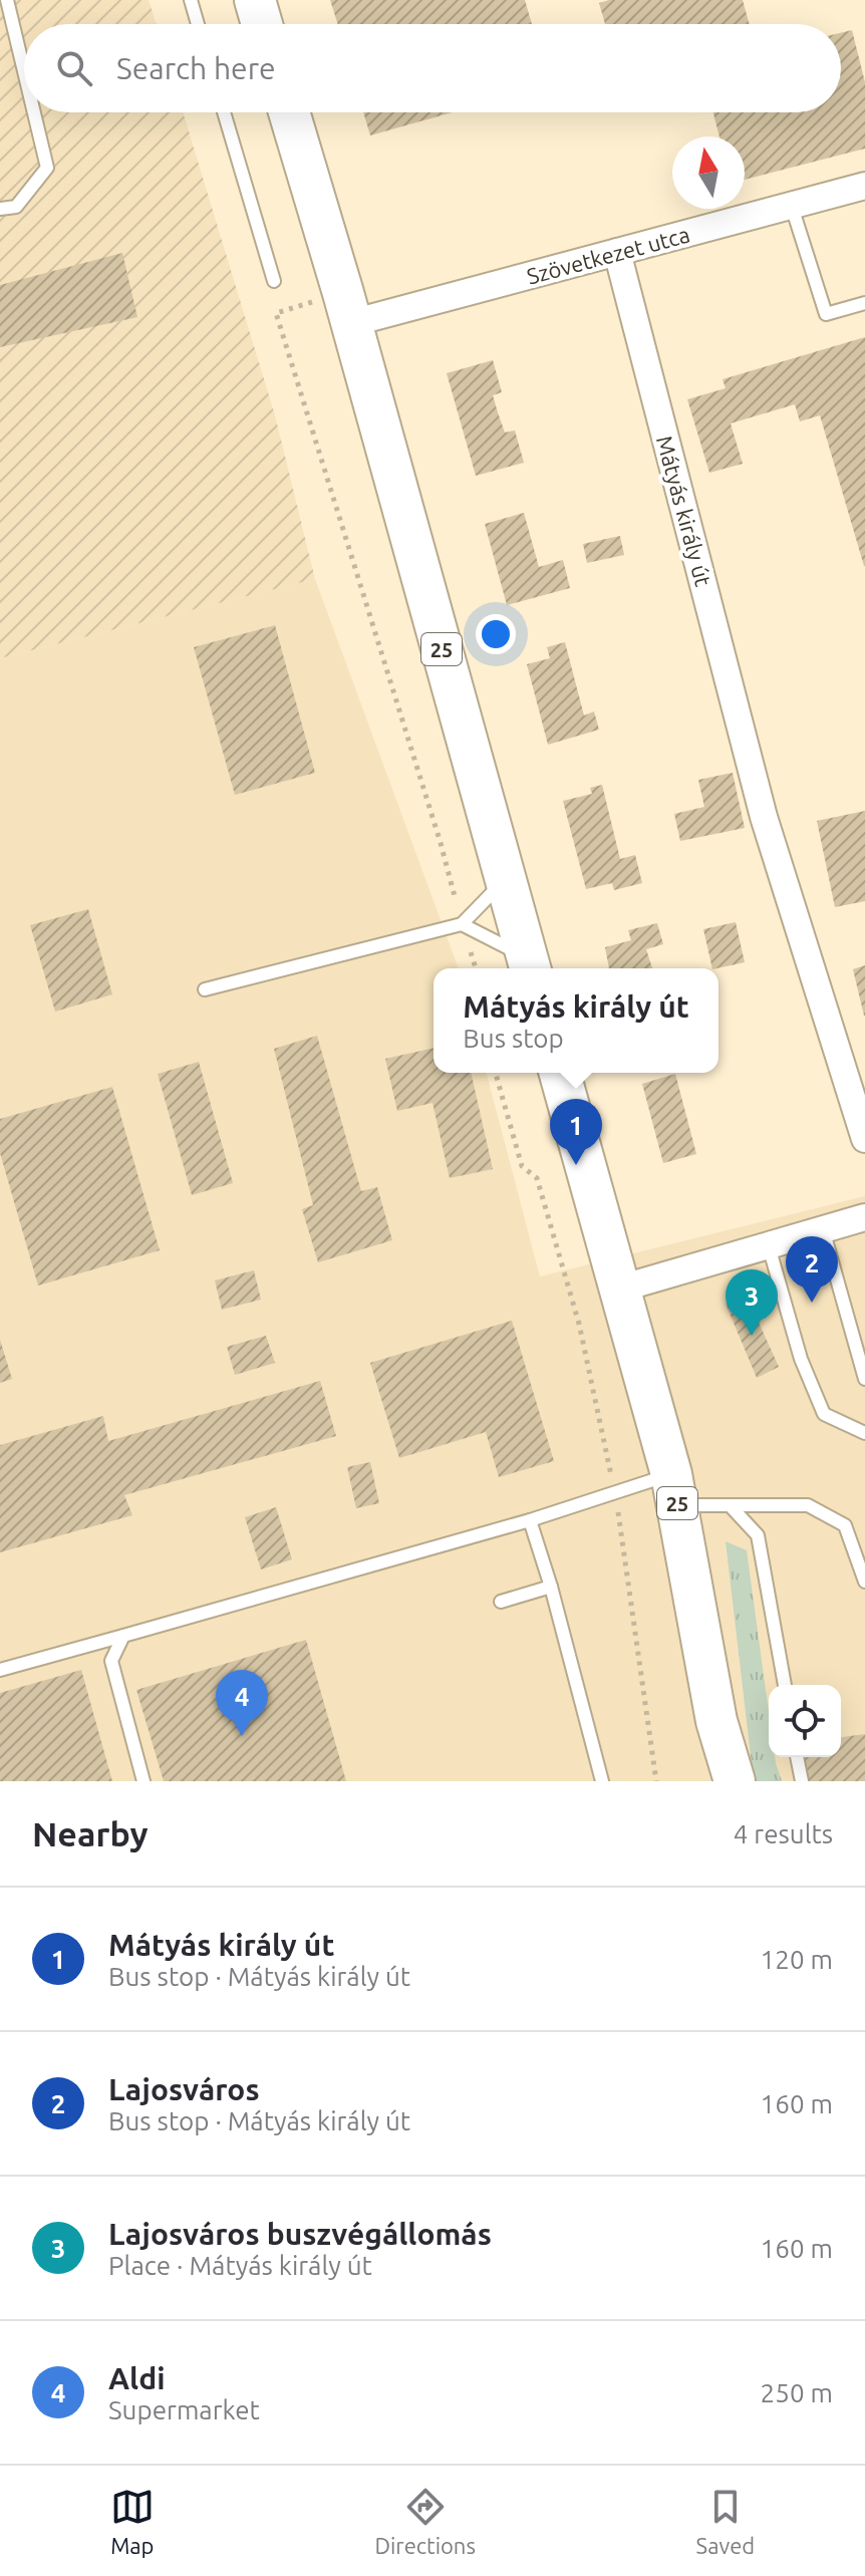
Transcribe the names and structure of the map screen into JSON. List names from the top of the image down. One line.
{"streets":{"main road":["25"],"street":["Szövetkezet utca","Mátyás király út"]},"crossings":[["Szövetkezet utca","Mátyás király út"],["Szövetkezet utca","25"]],"north":"top","page":{"search":"Search here","popup":["Mátyás király út","Bus stop"],"pins":["1","2","3","4"],"heading":["Nearby","4 results"],"list":[{"mark":"1","name":"Mátyás király út","note":"Bus stop · Mátyás király út","value":"120 m"},{"mark":"2","name":"Lajosváros","note":"Bus stop · Mátyás király út","value":"160 m"},{"mark":"3","name":"Lajosváros buszvégállomás","note":"Place · Mátyás király út","value":"160 m"},{"mark":"4","name":"Aldi","note":"Supermarket","value":"250 m"}],"nav":["Map","Directions","Saved"]}}
